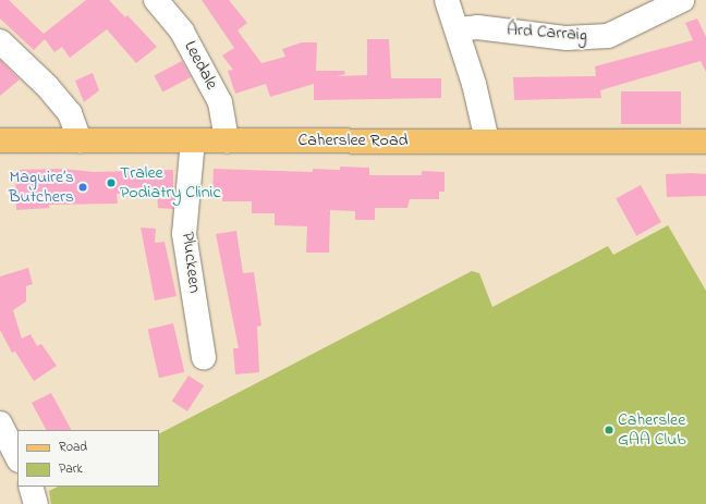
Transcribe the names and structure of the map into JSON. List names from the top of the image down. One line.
{"streets":{"main road":["Caherslee Road"],"street":["Árd Carraig","Leedale","Pluckeen"]},"crossings":[["Leedale","Caherslee Road"],["Caherslee Road","Pluckeen"]],"places":["Tralee Podiatry Clinic","Maguire’s Butchers","Caherslee GAA Club"],"legend":["Road","Park"]}
